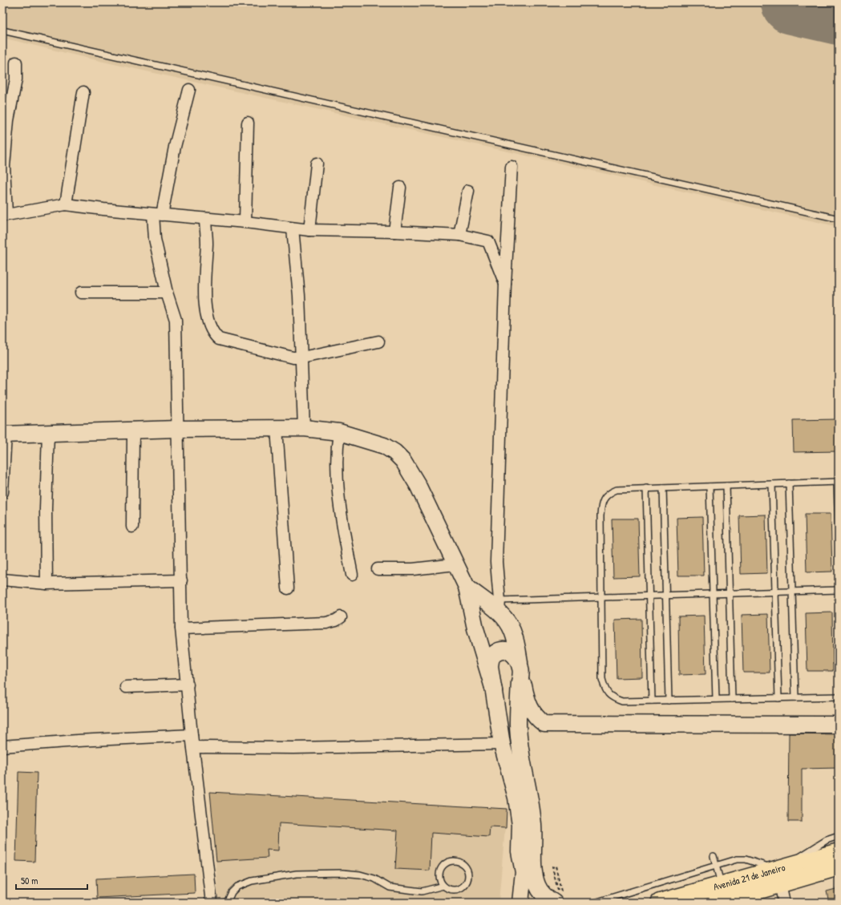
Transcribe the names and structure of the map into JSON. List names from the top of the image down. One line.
{"streets":{"main road":["Avenida 21 de Janeiro"]},"scale_bar":"50 m"}
